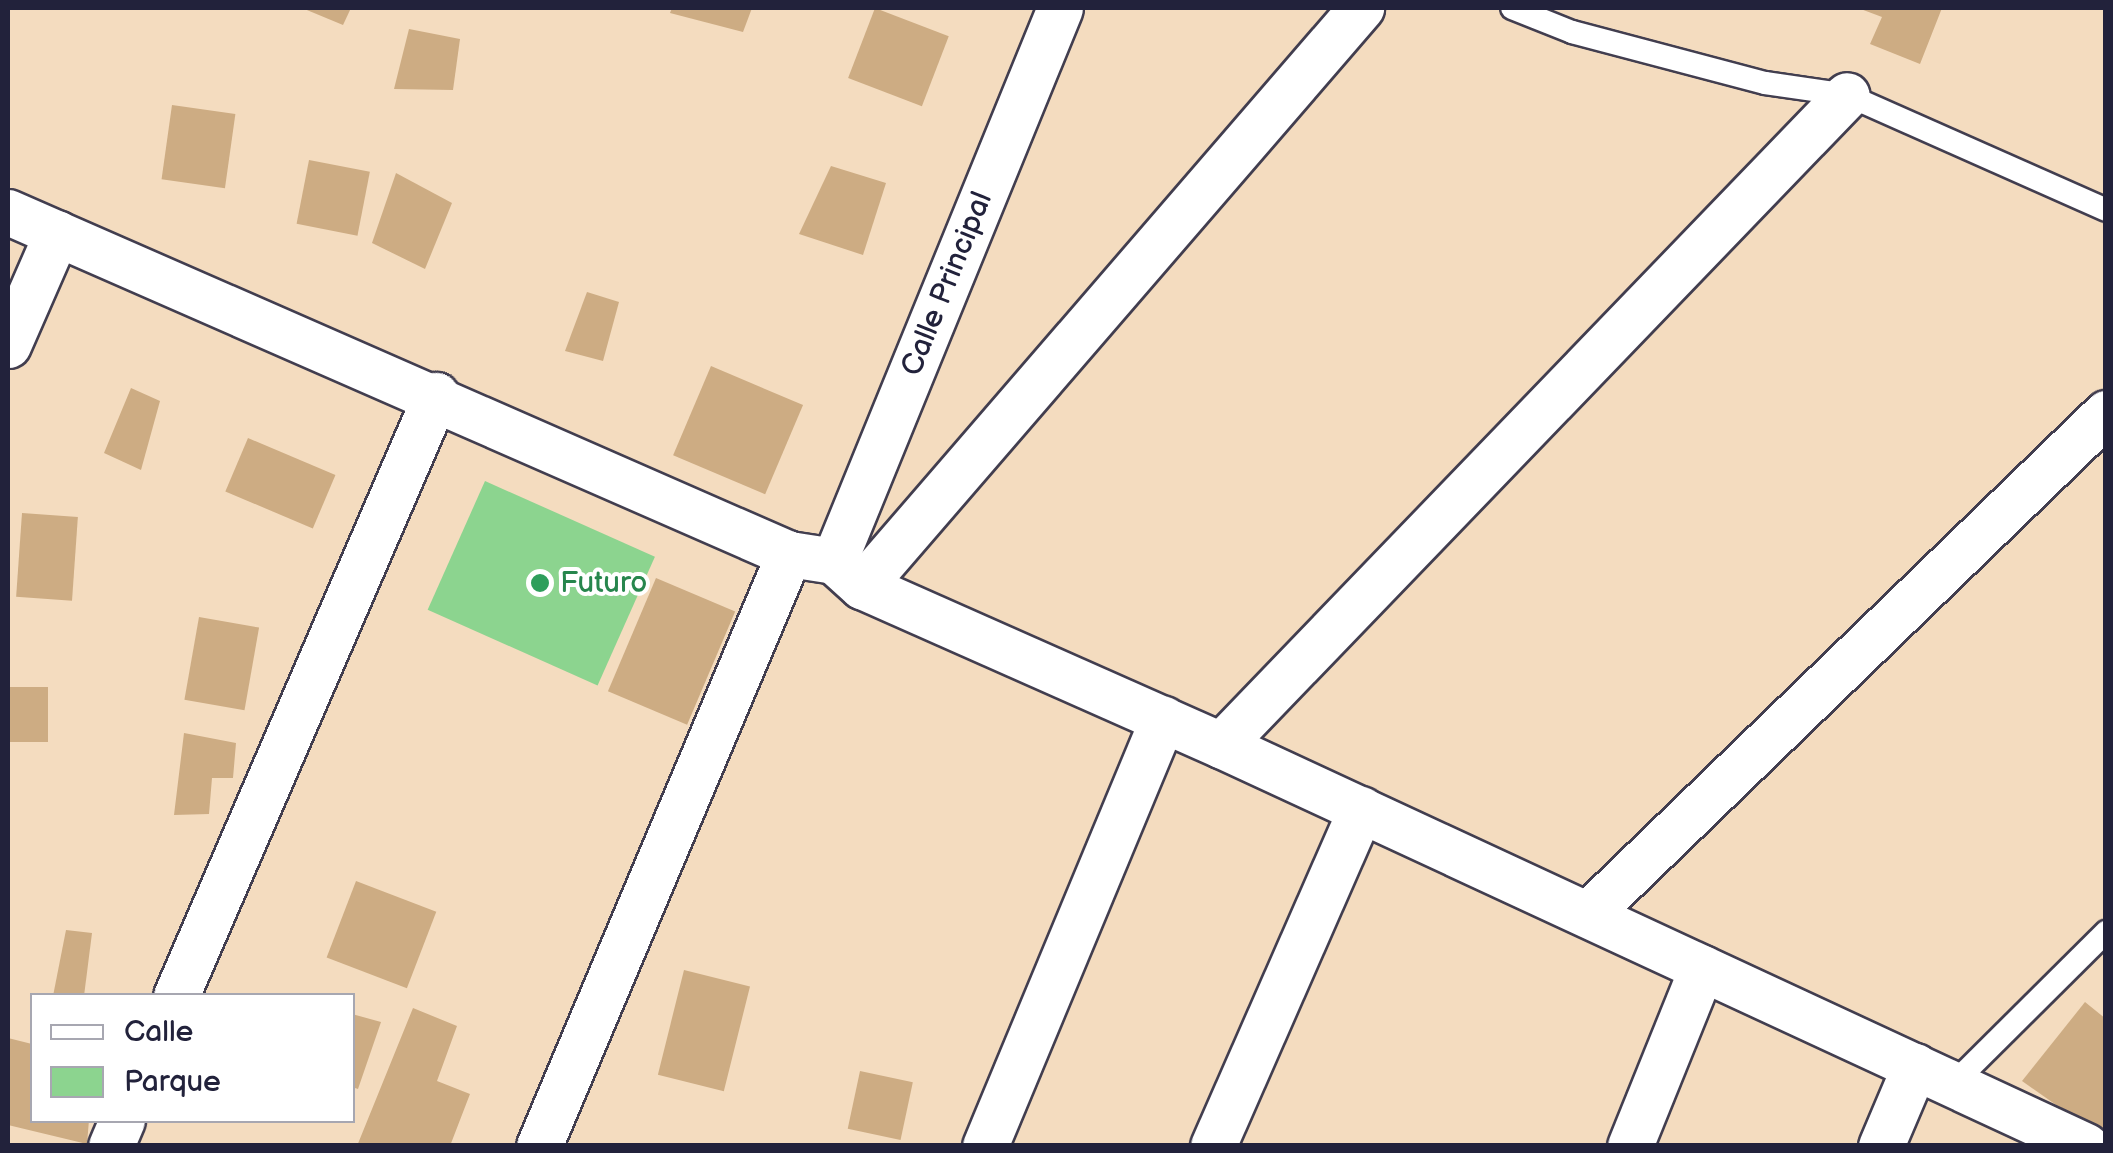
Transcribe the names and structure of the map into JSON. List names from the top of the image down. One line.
{"streets":{"street":["Calle Principal"]},"places":["Futuro"],"legend":["Calle","Parque"]}
